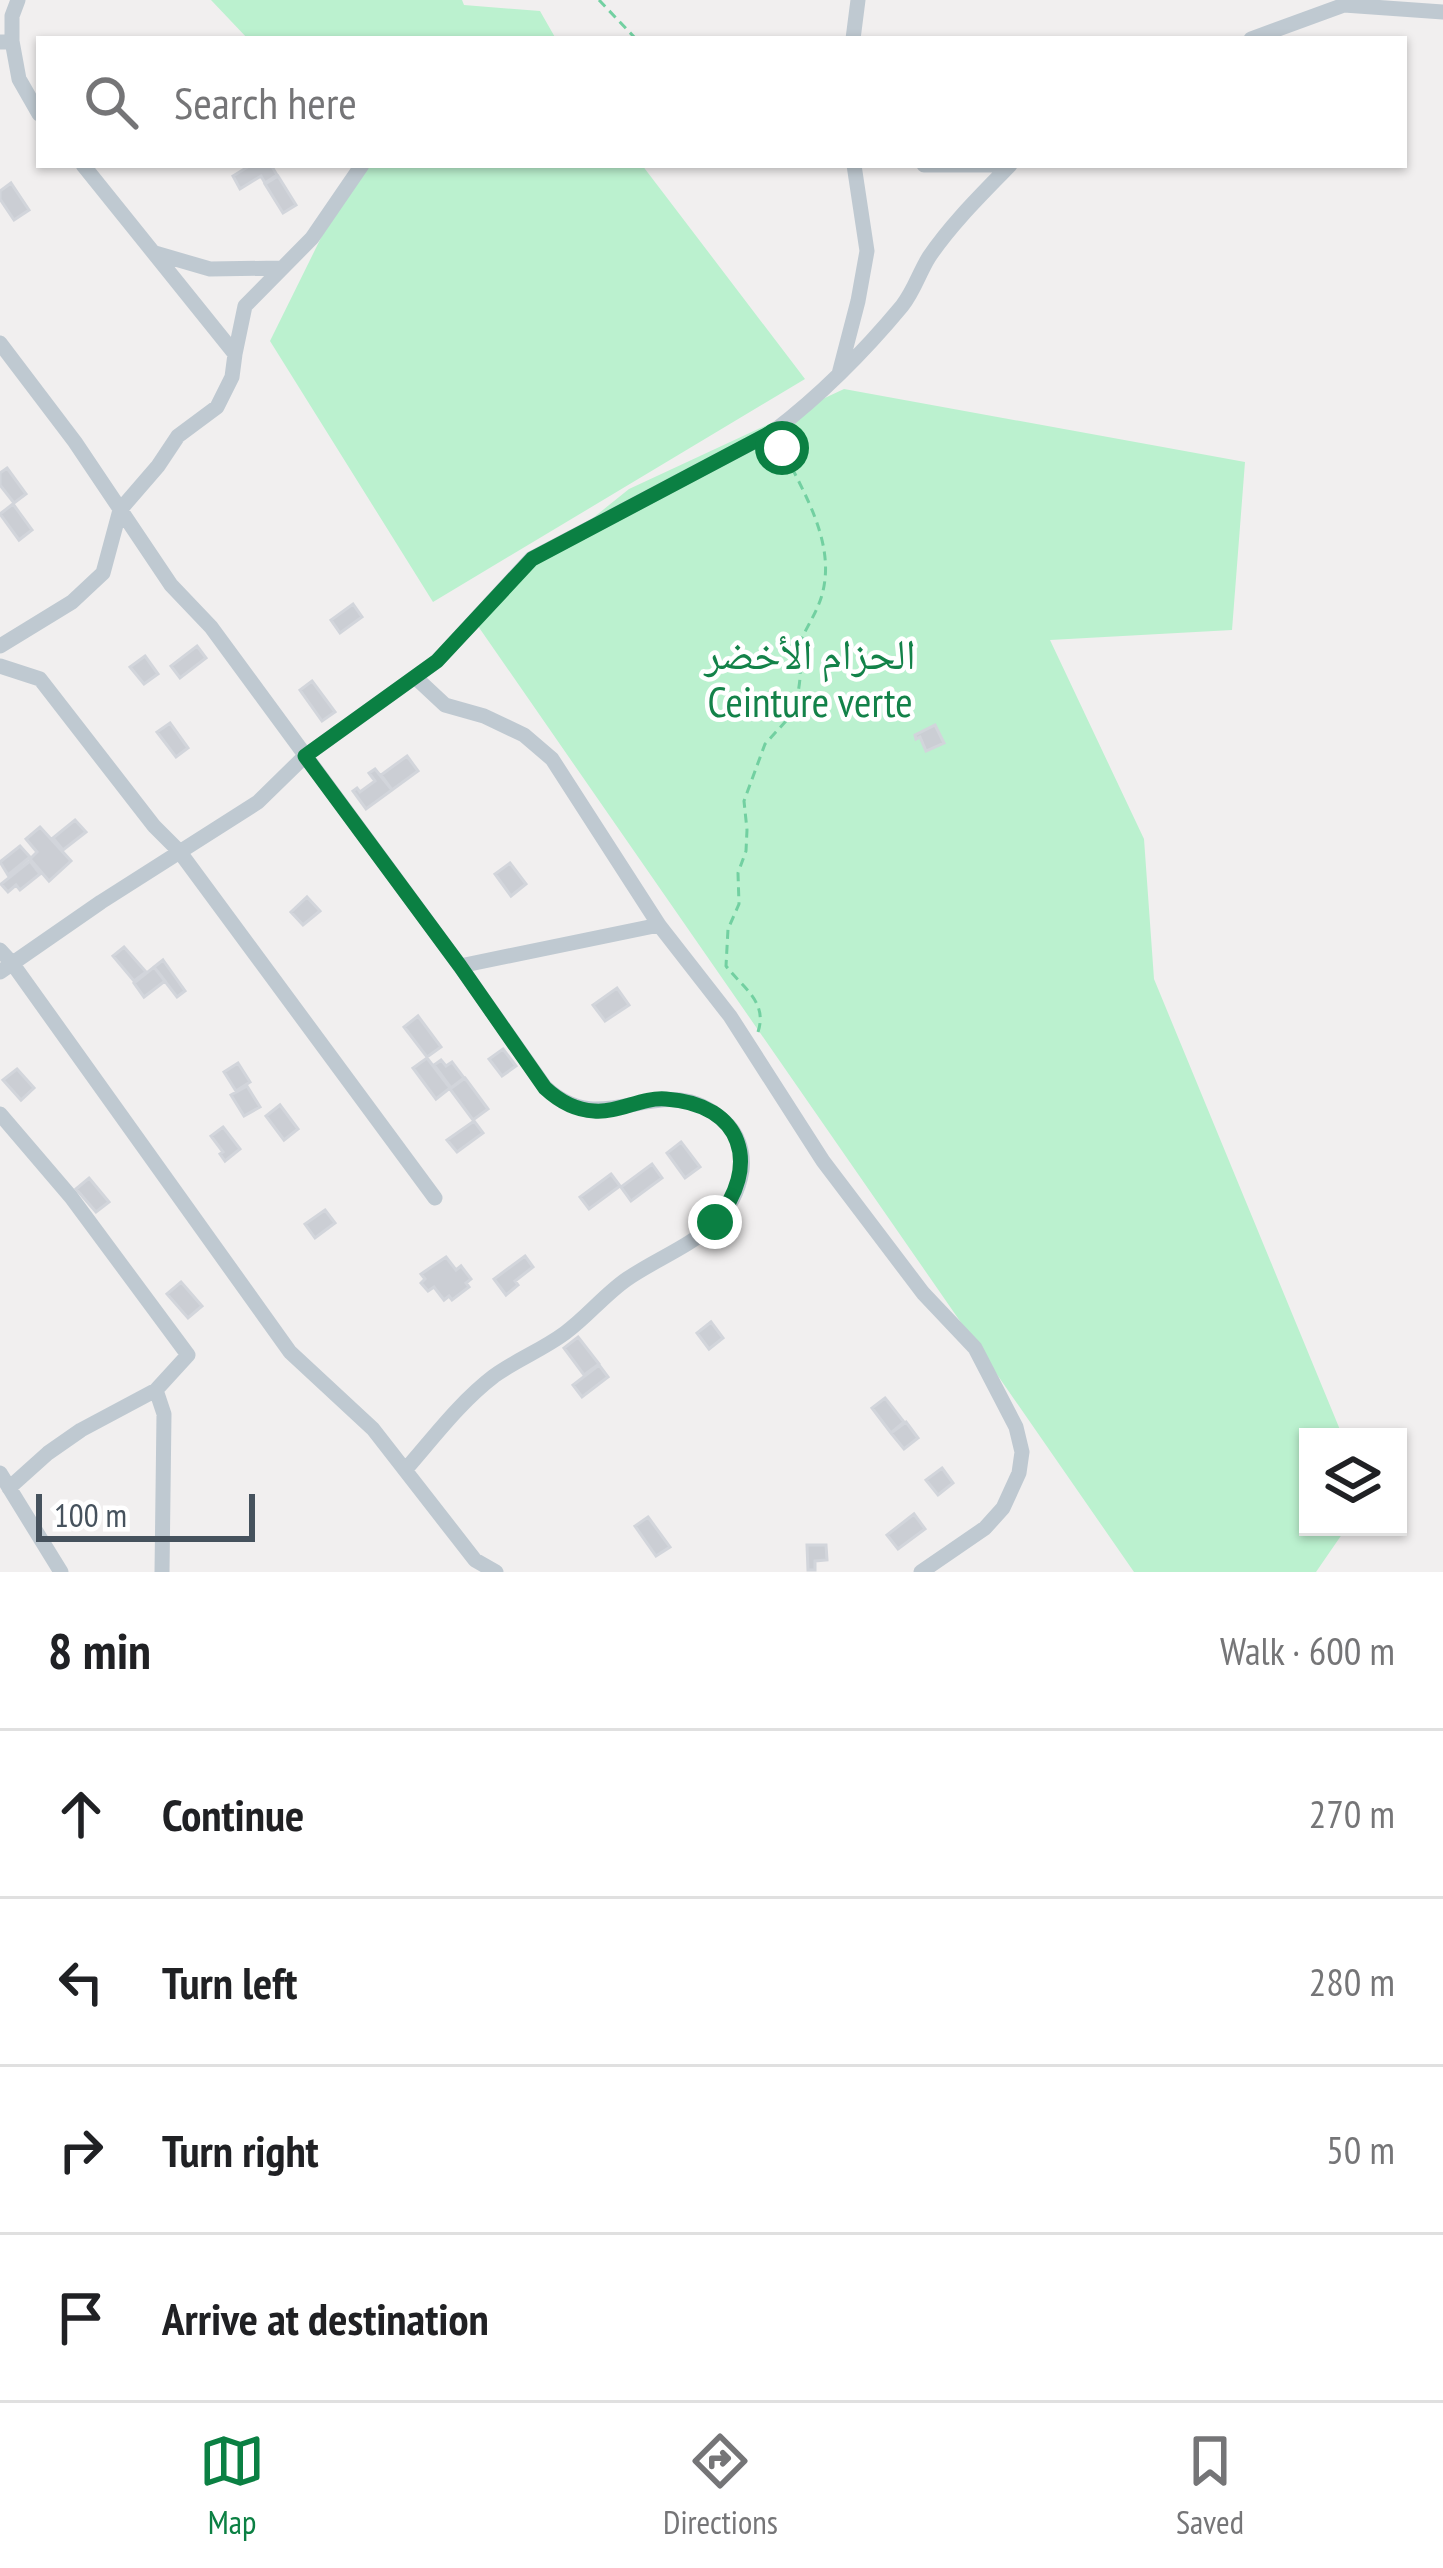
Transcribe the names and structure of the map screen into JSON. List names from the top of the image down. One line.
{"parks":["الحزام الأخضر Ceinture verte"],"scale_bar":"100 m","page":{"search":"Search here","scale":"100 m","heading":["8 min","Walk · 600 m"],"list":[["Continue","270 m"],["Turn left","280 m"],["Turn right","50 m"],"Arrive at destination"],"nav":["Map","Directions","Saved"]}}
